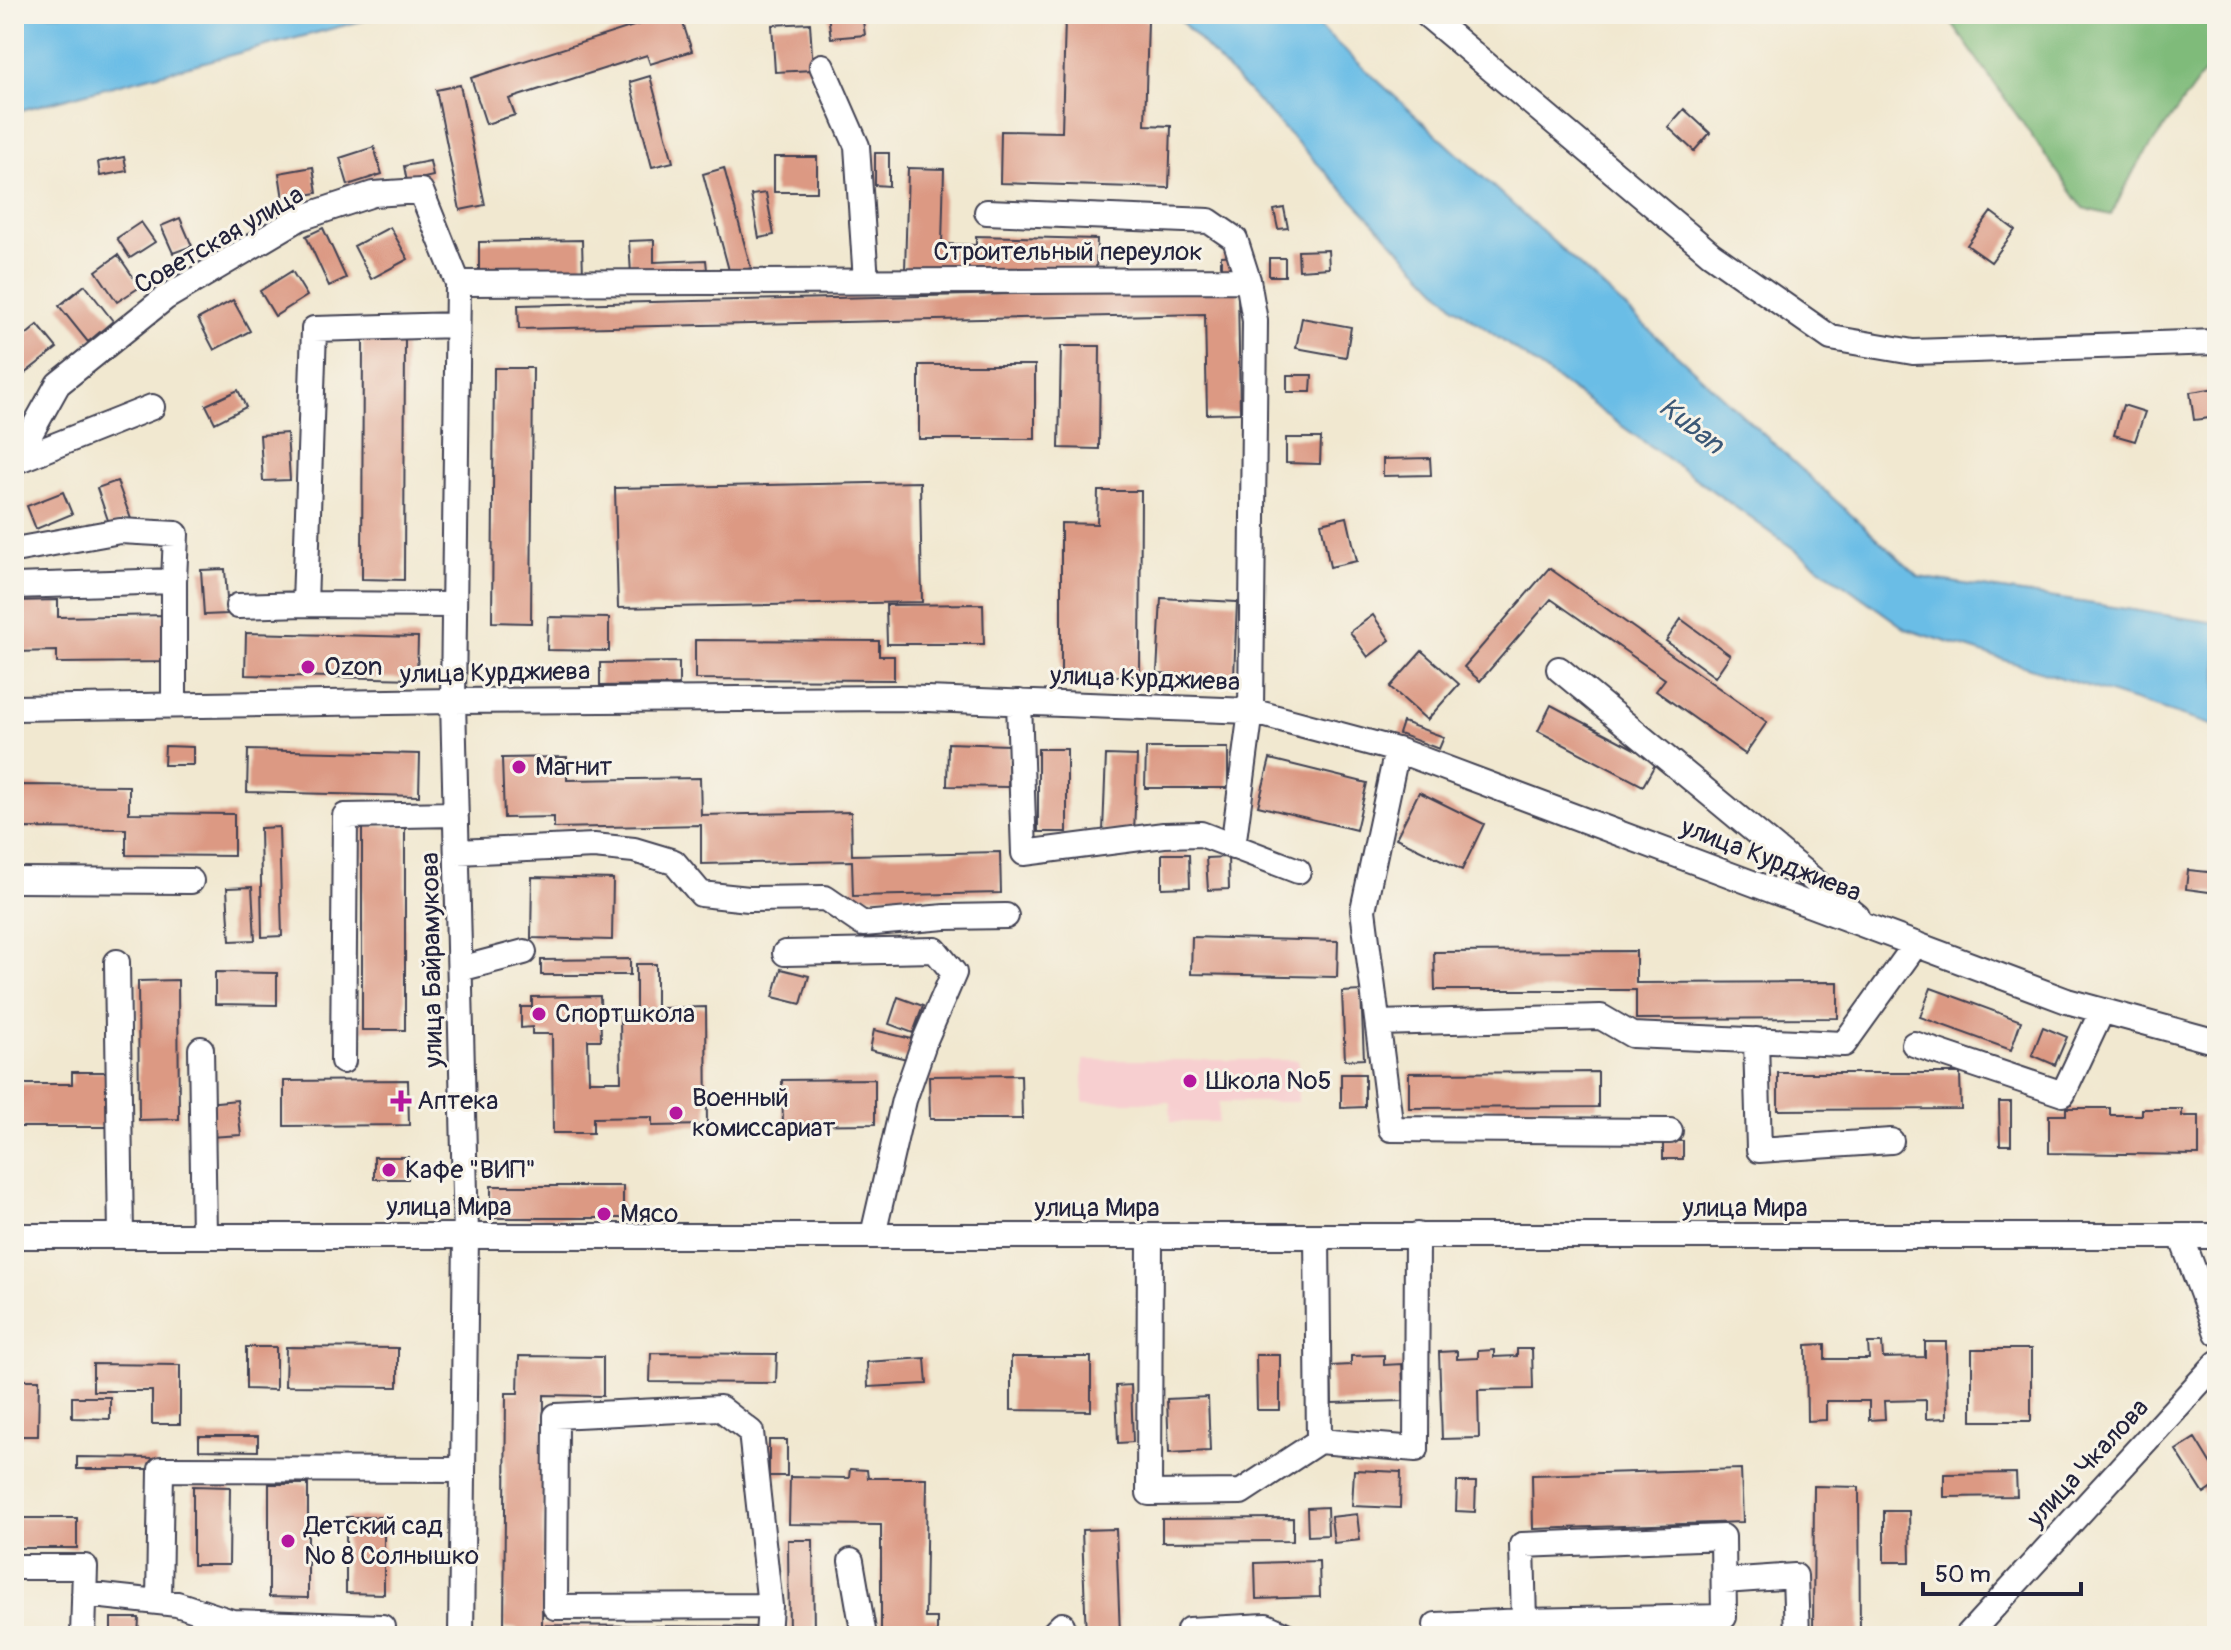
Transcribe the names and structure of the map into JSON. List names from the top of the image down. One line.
{"streets":{"street":["Советская улица","Строительный переулок","улица Курджиева","улица Байрамукова","улица Мира","улица Чкалова"]},"crossings":[["Советская улица","Строительный переулок"],["Советская улица","улица Байрамукова"],["Строительный переулок","улица Байрамукова"],["улица Курджиева","улица Байрамукова"],["улица Байрамукова","улица Мира"]],"water":["Kuban"],"places":{"other":["Ozon","Магнит","Спортшкола","Школа №5","Военный комиссариат","Кафе \"ВИП\"","Мясо","Детский сад № 8 Солнышко"],"health":["Аптека"]},"scale_bar":"50 m"}
